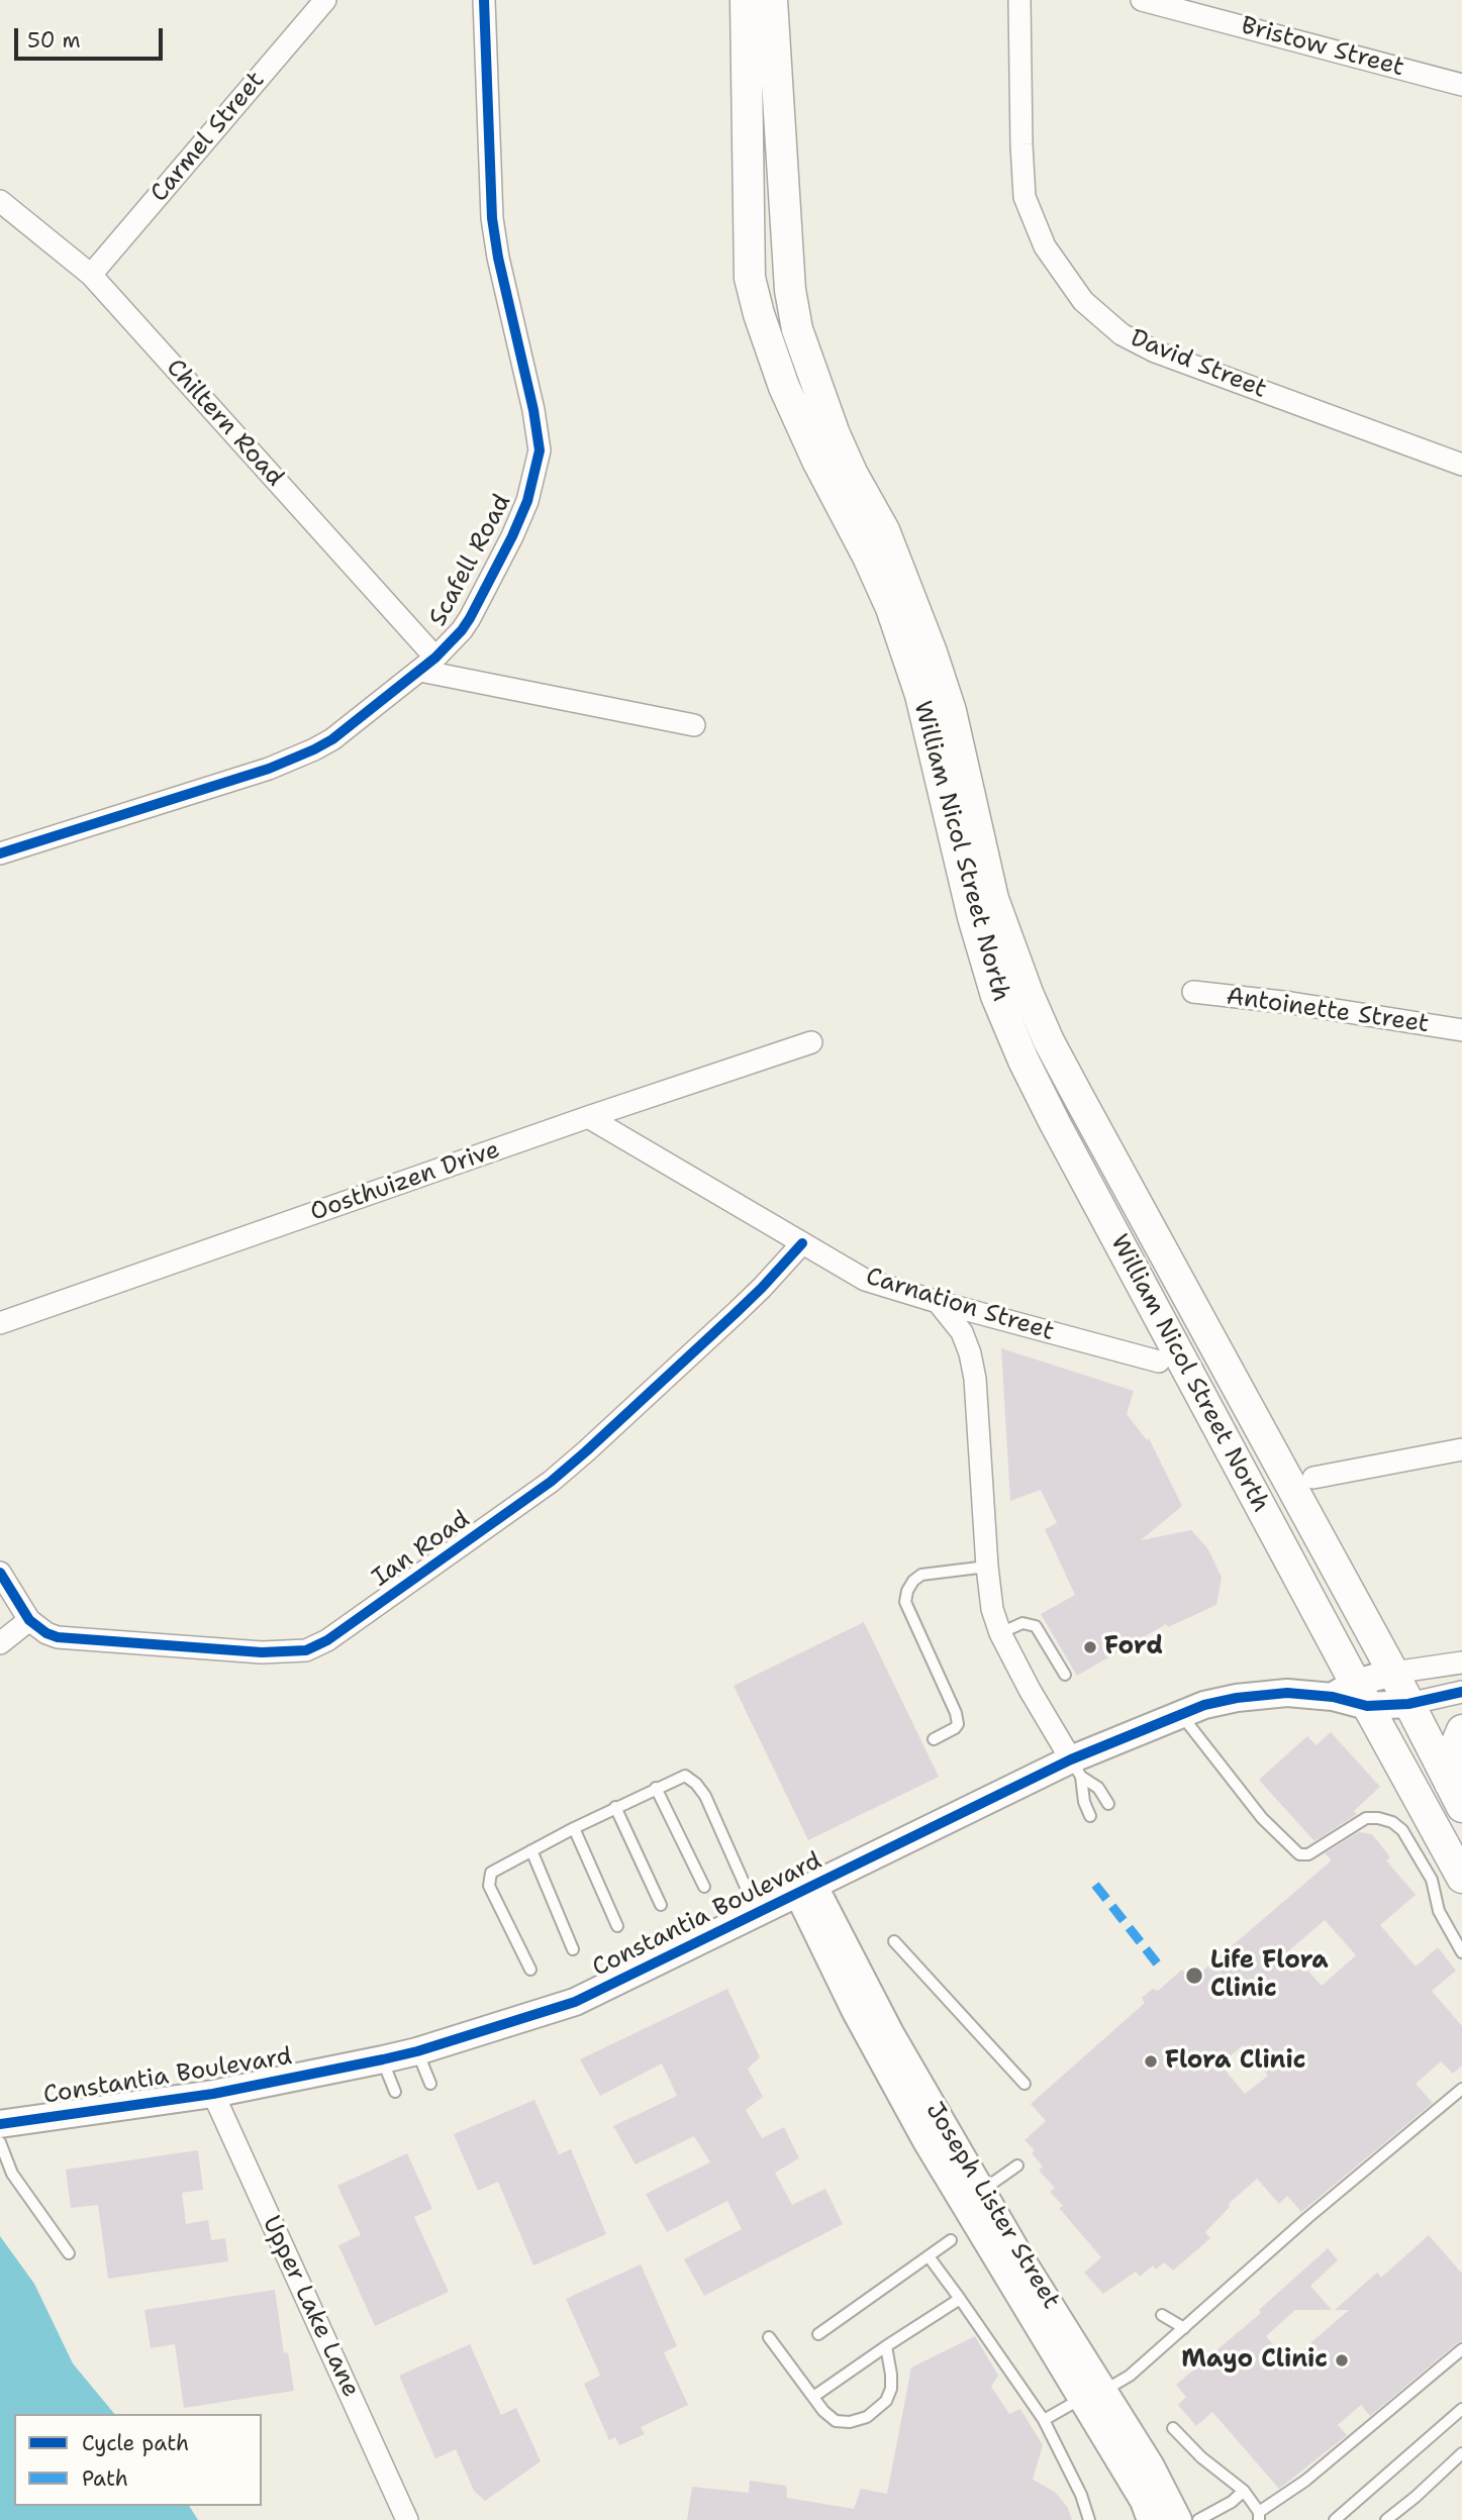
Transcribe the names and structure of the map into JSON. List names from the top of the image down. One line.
{"streets":{"main road":["William Nicol Street North"],"street":["Bristow Street","Carmel Street","David Street","Chiltern Road","Scafell Road","Antoinette Street","Oosthuizen Drive","Carnation Street","Ian Road","Constantia Boulevard","Joseph Lister Street","Upper Lake Lane"]},"crossings":[["Carmel Street","Chiltern Road"],["Chiltern Road","Scafell Road"],["William Nicol Street North","Constantia Boulevard"],["Oosthuizen Drive","Carnation Street"],["Carnation Street","Ian Road"],["Constantia Boulevard","Joseph Lister Street"],["Constantia Boulevard","Upper Lake Lane"]],"places":["Ford","Life Flora Clinic","Flora Clinic","Mayo Clinic"],"legend":["Cycle path","Path"],"scale_bar":"50 m"}
